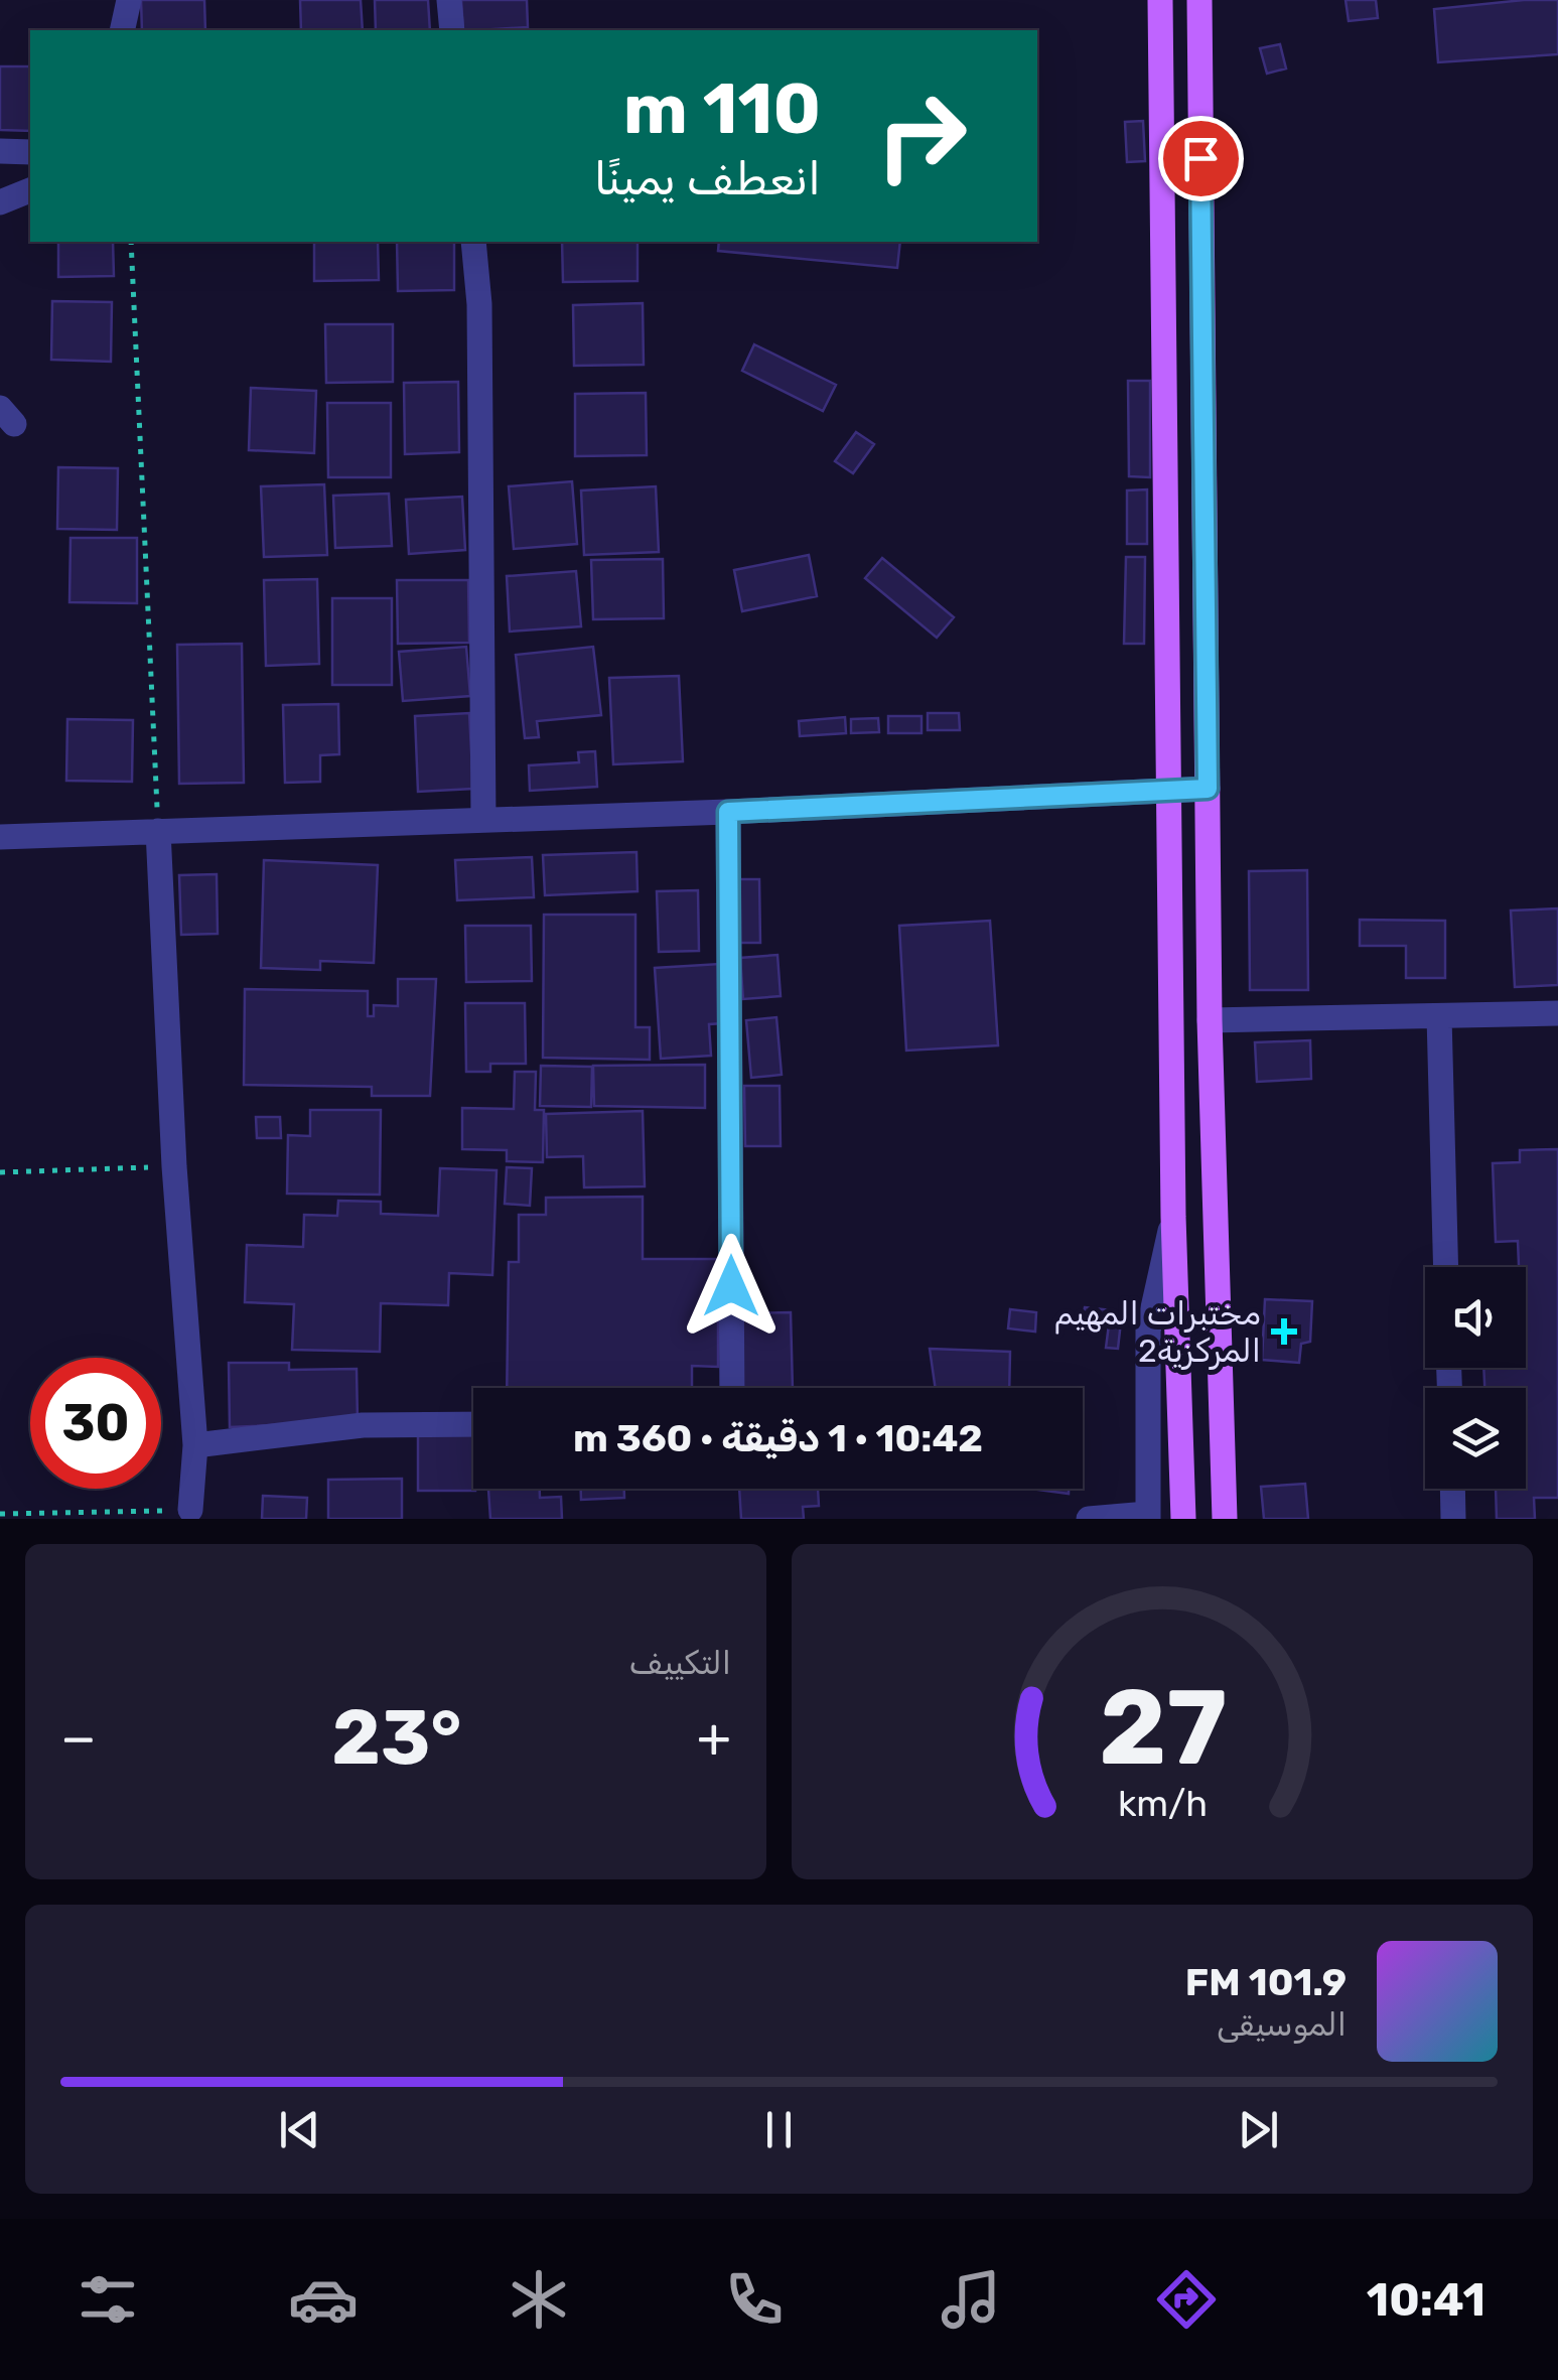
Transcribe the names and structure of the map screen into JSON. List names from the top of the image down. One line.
{"places":{"health":["مختبرات المهيم المركزية2"]},"page":{"turn":["110 m","انعطف يمينًا"],"limit":"30","trip":"10:42 · 1 دقيقة · 360 m","tile":"التكييف","heat":["−","23°","+"],"song":["101.9 FM","الموسيقى"],"tabs":"10:41","gauge":["27","km/h"]}}
